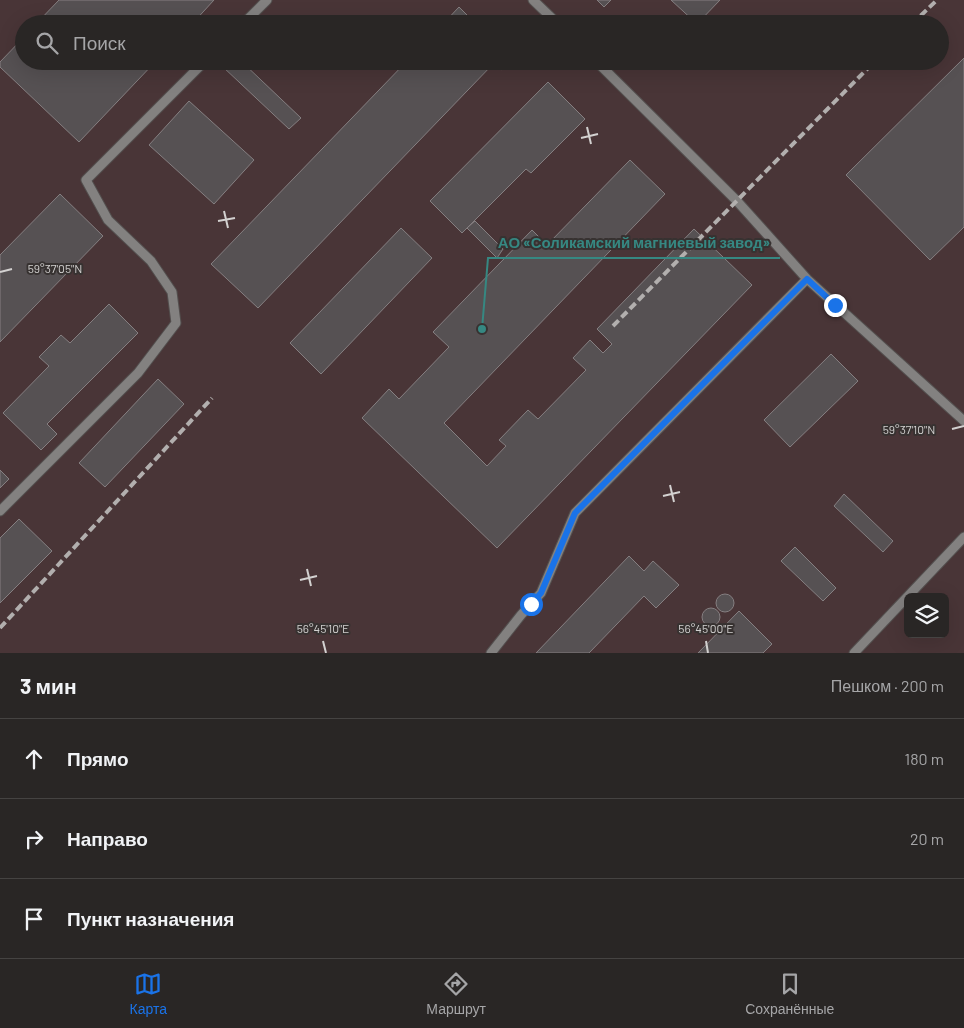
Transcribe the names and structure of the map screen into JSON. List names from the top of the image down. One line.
{"places":["АО «Соликамский магниевый завод»"],"page":{"search":"Поиск","heading":["3 мин","Пешком · 200 m"],"list":[["Прямо","180 m"],["Направо","20 m"],"Пункт назначения"],"nav":["Карта","Маршрут","Сохранённые"]},"coordinates":["59°37'05\"N","59°37'10\"N","56°45'10\"E","56°45'00\"E"]}
